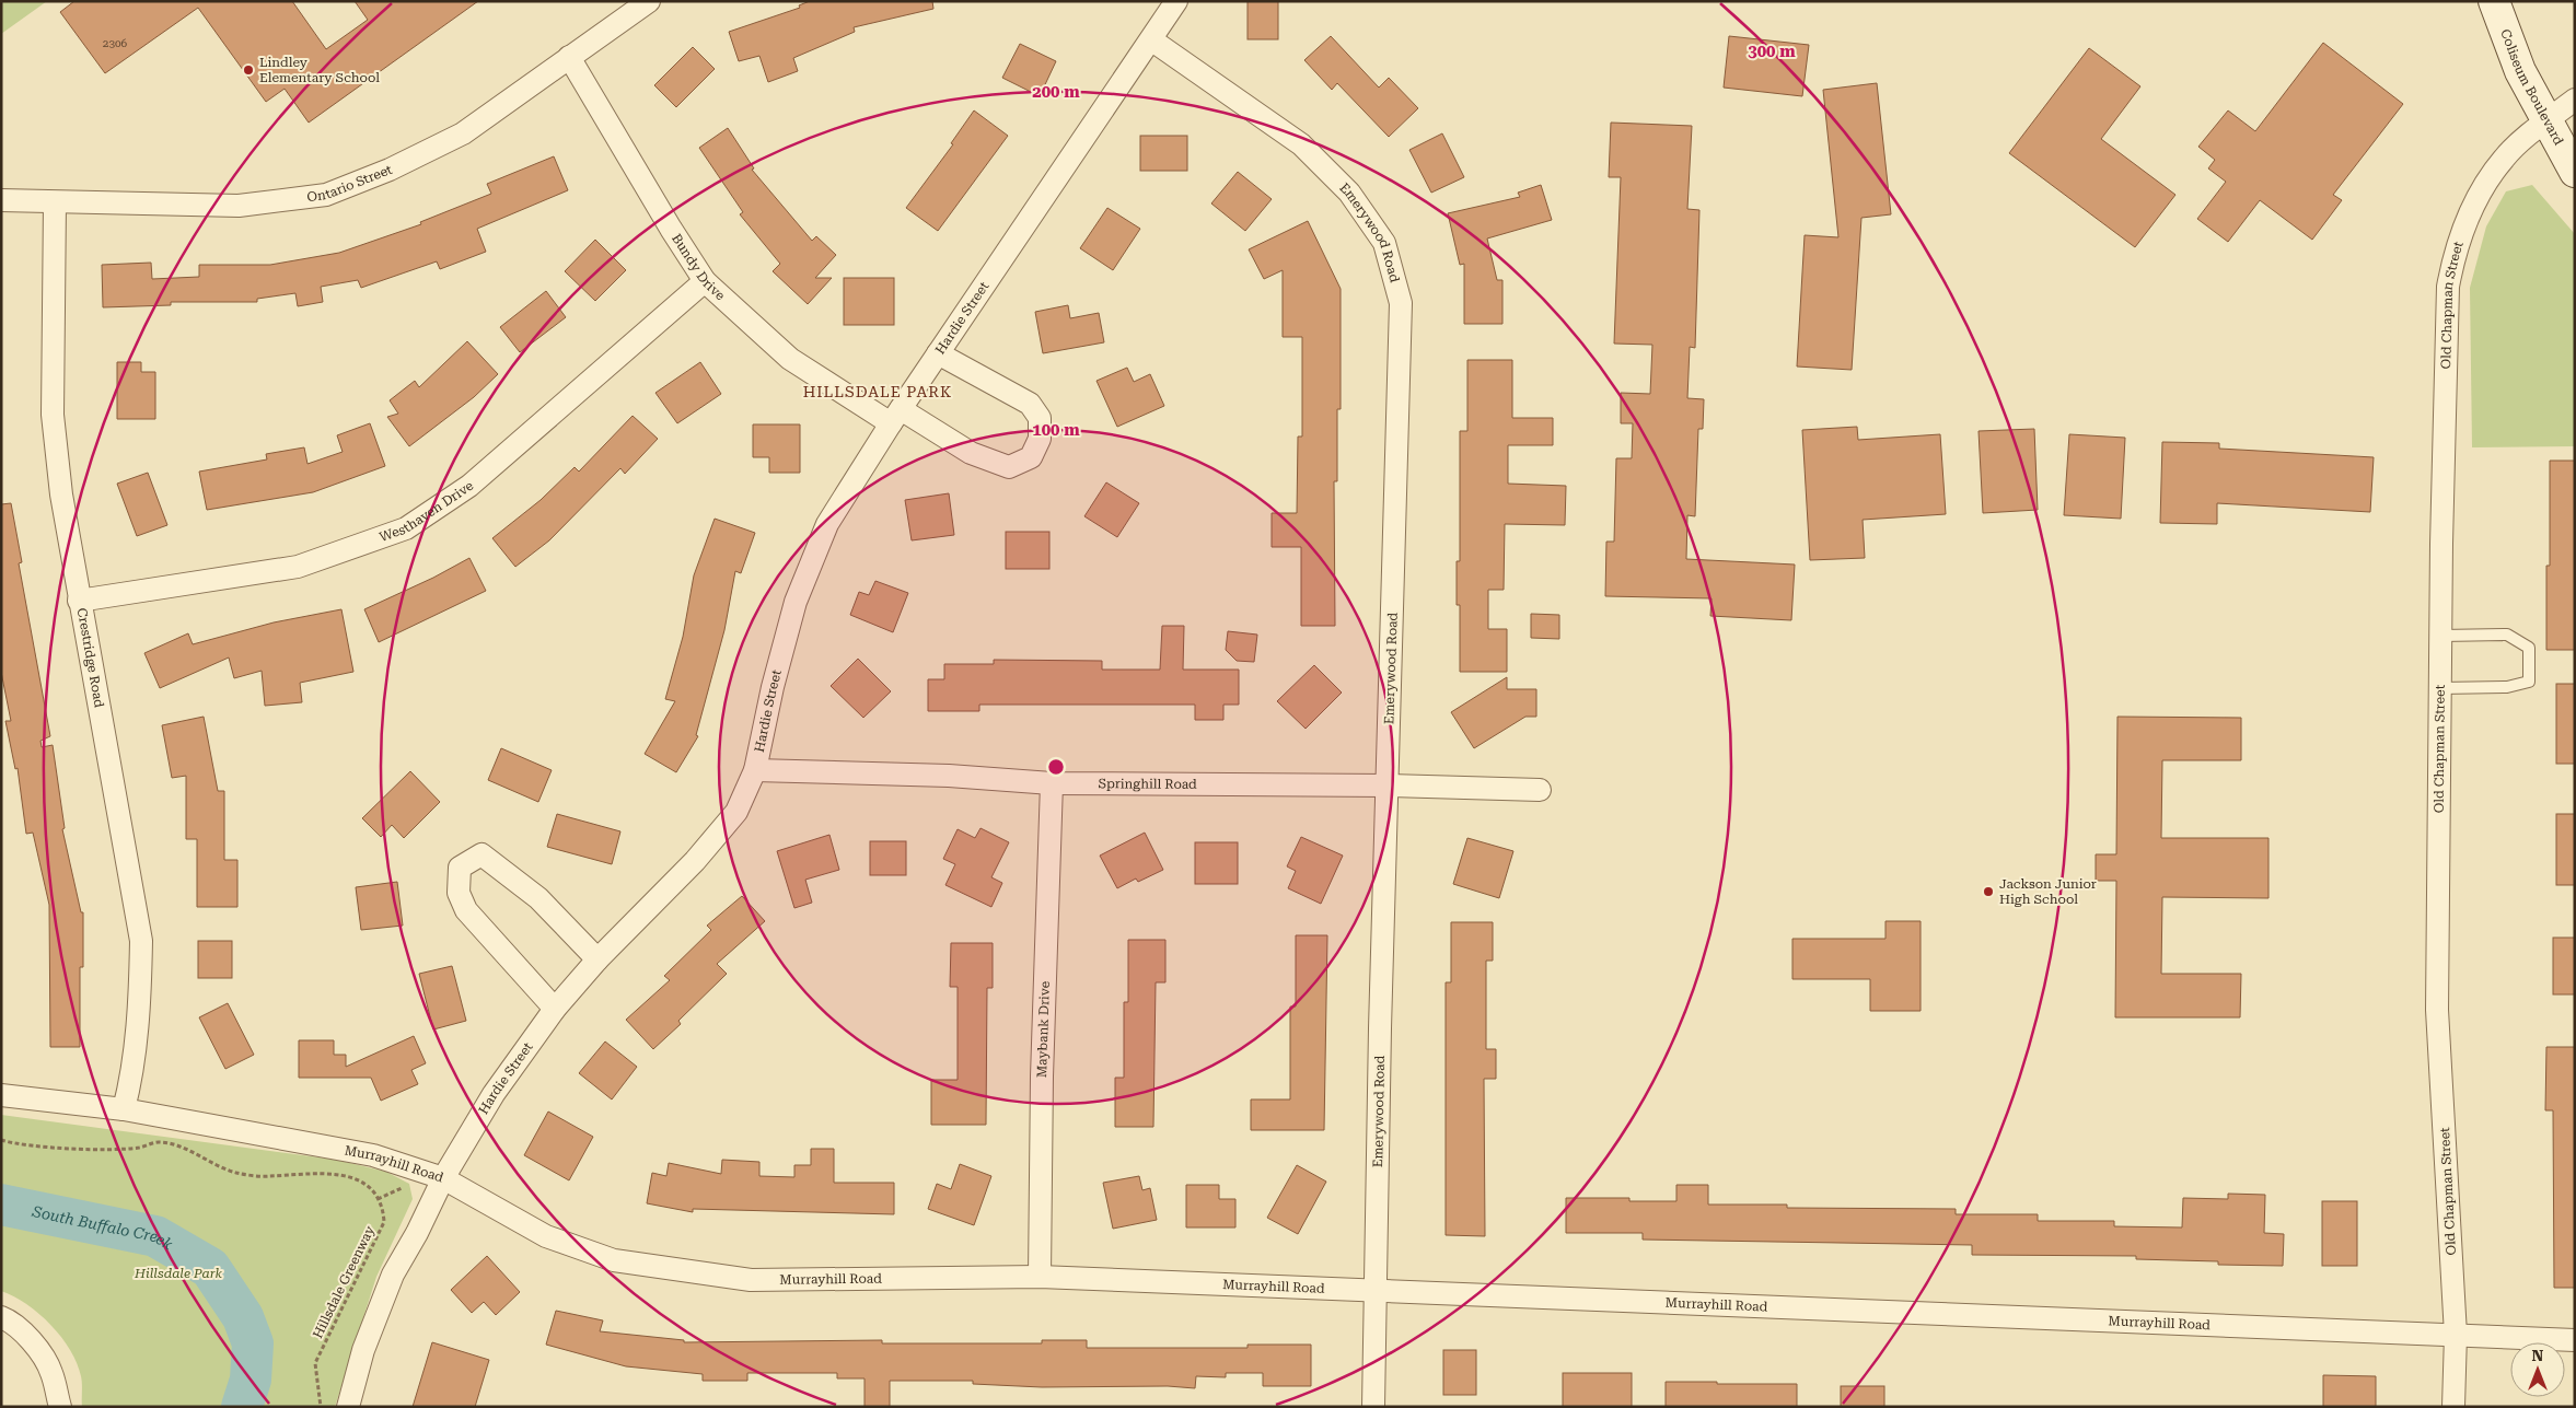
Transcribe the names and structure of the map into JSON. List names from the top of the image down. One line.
{"streets":{"main road":["Coliseum Boulevard"],"street":["Ontario Street","Emerywood Road","Bundy Drive","Old Chapman Street","Hardie Street","Westhaven Drive","Crestridge Road","Springhill Road","Maybank Drive","Murrayhill Road"],"path":["Hillsdale Greenway"]},"crossings":[["Coliseum Boulevard","Old Chapman Street"],["Ontario Street","Bundy Drive"],["Ontario Street","Crestridge Road"],["Emerywood Road","Hardie Street"],["Emerywood Road","Springhill Road"],["Emerywood Road","Murrayhill Road"],["Bundy Drive","Hardie Street"],["Bundy Drive","Westhaven Drive"],["Old Chapman Street","Murrayhill Road"],["Hardie Street","Springhill Road"],["Hardie Street","Murrayhill Road"],["Westhaven Drive","Crestridge Road"],["Crestridge Road","Murrayhill Road"],["Springhill Road","Maybank Drive"],["Maybank Drive","Murrayhill Road"]],"districts":["HILLSDALE PARK"],"water":["South Buffalo Creek"],"parks":["Hillsdale Park"],"places":["Lindley Elementary School","Jackson Junior High School"],"house_numbers":["2306"],"north":"top","rings":["300 m","200 m","100 m"]}
